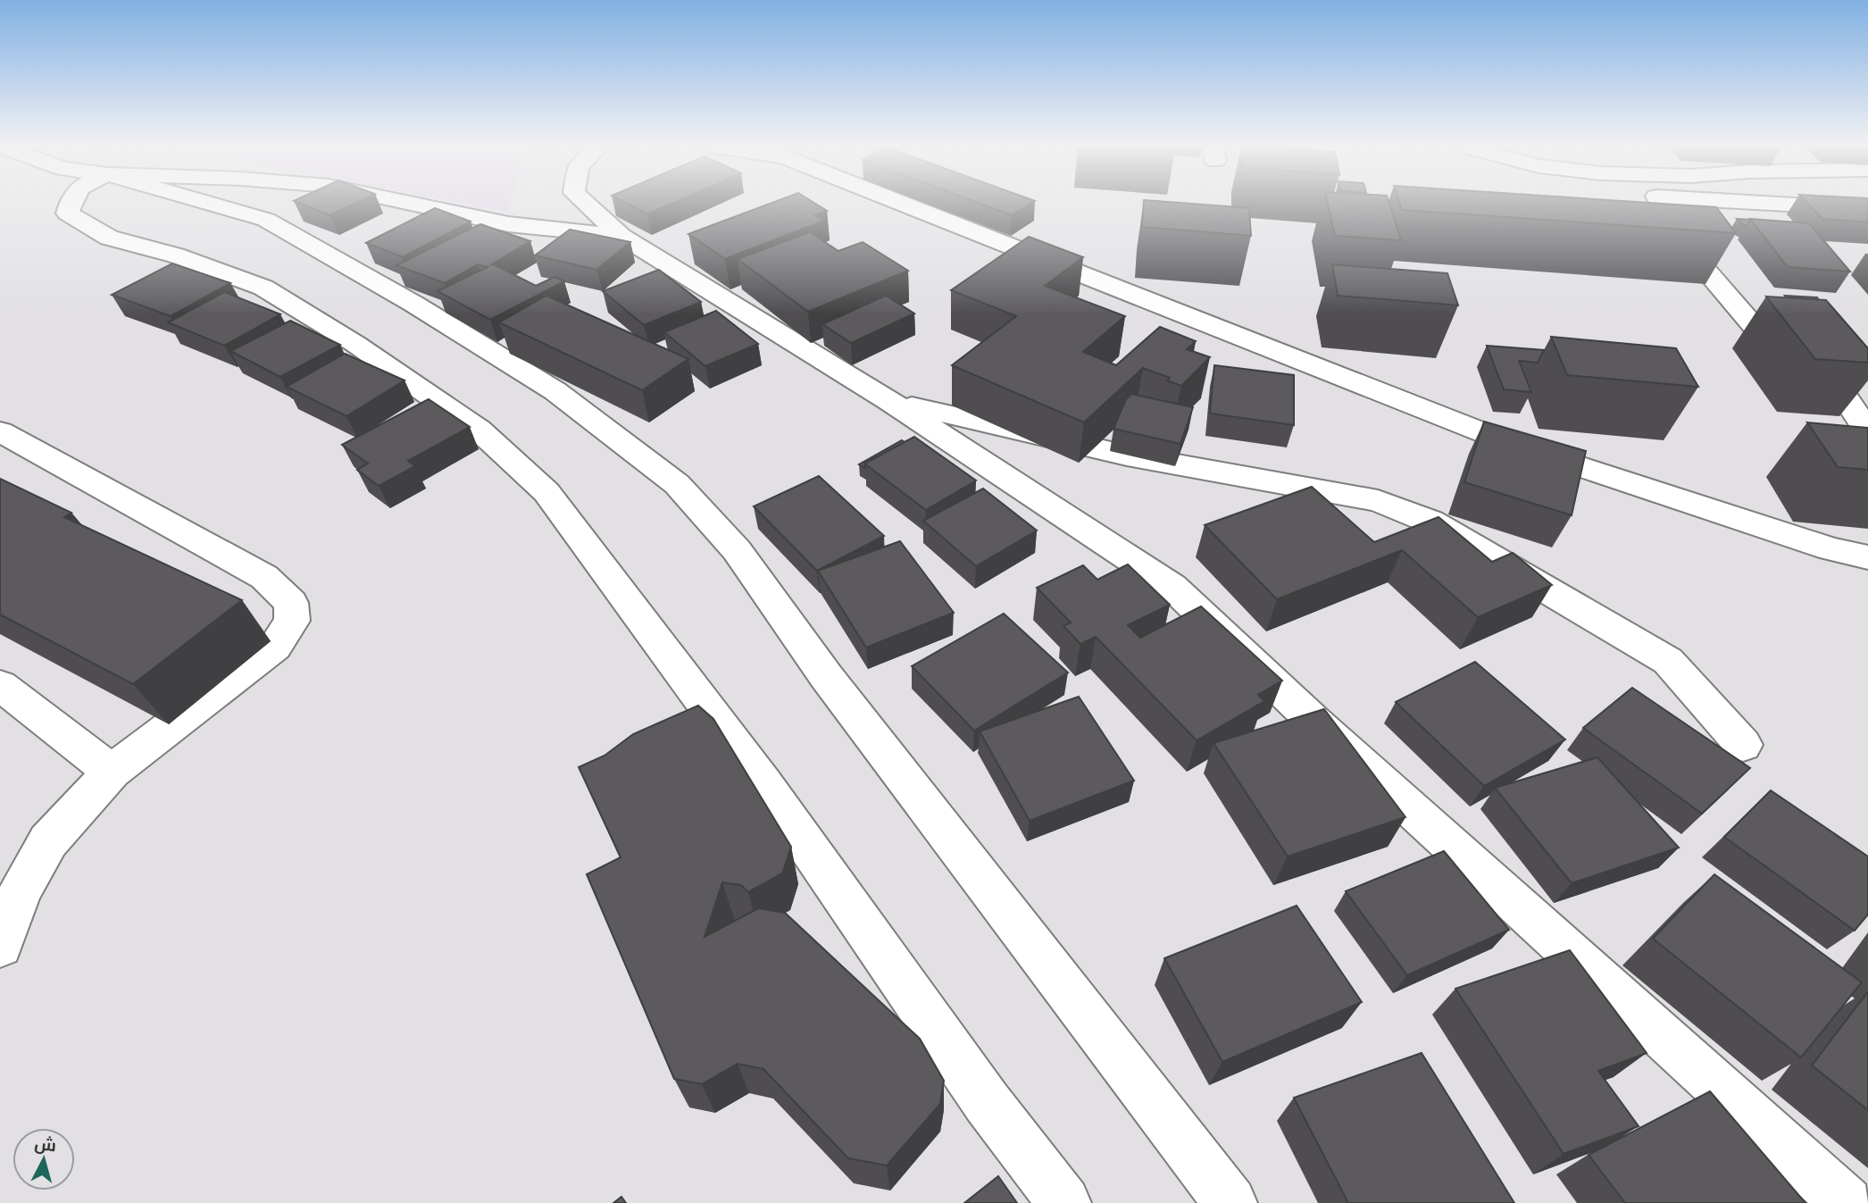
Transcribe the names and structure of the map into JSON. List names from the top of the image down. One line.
{"north":"top"}
